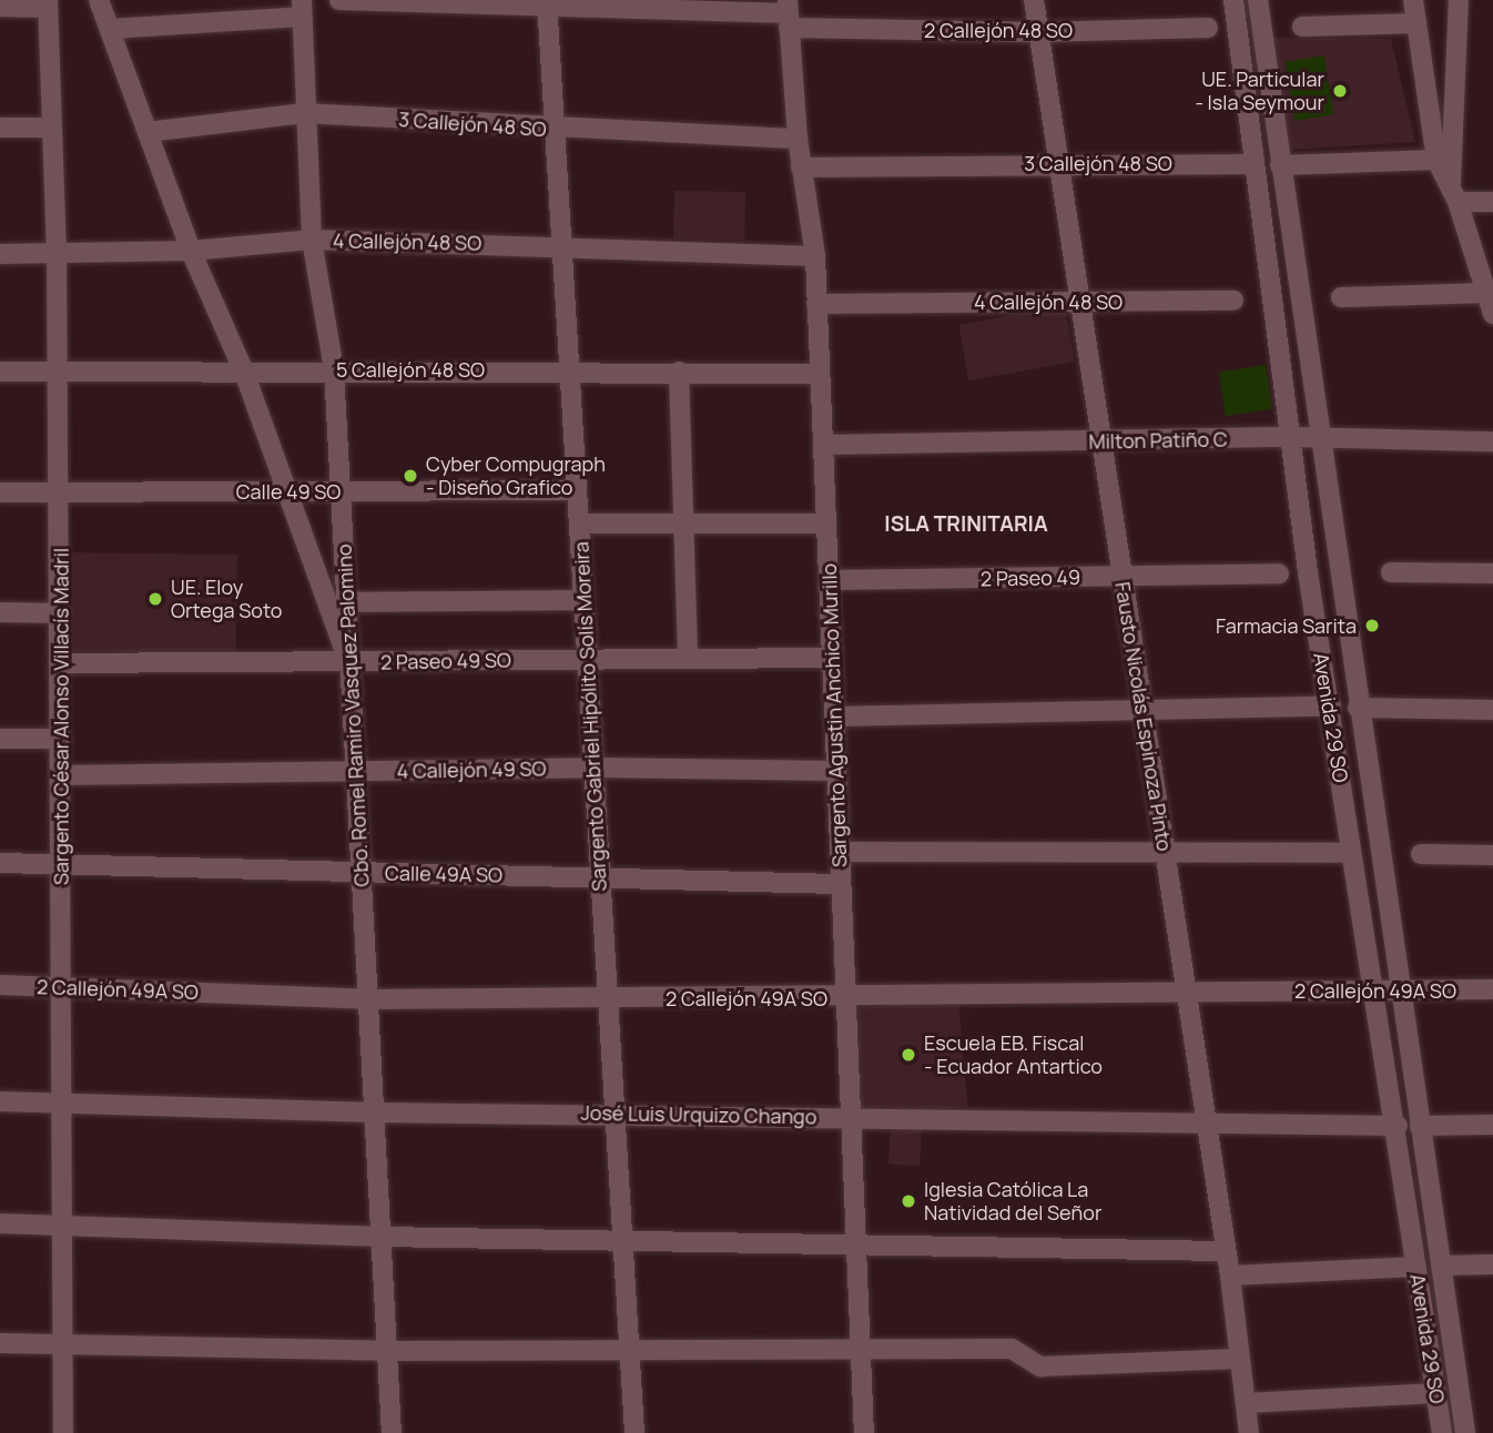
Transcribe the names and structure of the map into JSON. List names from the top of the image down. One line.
{"streets":{"street":["2 Callejón 48 SO","3 Callejón 48 SO","4 Callejón 48 SO","5 Callejón 48 SO","Milton Patiño C","Calle 49 SO","2 Paseo 49","2 Paseo 49 SO","Cbo. Romel Ramiro Vasquez Palomino","Sargento Agustin Anchico Murillo","Sargento César Alonso Villacís Madril","Sargento Gabriel Hipólito Solís Moreira","Fausto Nicolás Espinoza Pinto","Avenida 29 SO","4 Callejón 49 SO","Calle 49A SO","2 Callejón 49A SO","José Luis Urquizo Chango"]},"crossings":[["2 Callejón 48 SO","Sargento Agustin Anchico Murillo"],["2 Callejón 48 SO","Sargento Gabriel Hipólito Solís Moreira"],["2 Callejón 48 SO","Fausto Nicolás Espinoza Pinto"],["3 Callejón 48 SO","Cbo. Romel Ramiro Vasquez Palomino"],["3 Callejón 48 SO","Sargento Agustin Anchico Murillo"],["3 Callejón 48 SO","Sargento Gabriel Hipólito Solís Moreira"],["3 Callejón 48 SO","Fausto Nicolás Espinoza Pinto"],["3 Callejón 48 SO","Avenida 29 SO"],["4 Callejón 48 SO","Cbo. Romel Ramiro Vasquez Palomino"],["4 Callejón 48 SO","Sargento Agustin Anchico Murillo"],["4 Callejón 48 SO","Sargento César Alonso Villacís Madril"],["4 Callejón 48 SO","Sargento Gabriel Hipólito Solís Moreira"],["4 Callejón 48 SO","Fausto Nicolás Espinoza Pinto"],["5 Callejón 48 SO","Cbo. Romel Ramiro Vasquez Palomino"],["5 Callejón 48 SO","Sargento Agustin Anchico Murillo"],["5 Callejón 48 SO","Sargento César Alonso Villacís Madril"],["5 Callejón 48 SO","Sargento Gabriel Hipólito Solís Moreira"],["Milton Patiño C","Sargento Agustin Anchico Murillo"],["Milton Patiño C","Fausto Nicolás Espinoza Pinto"],["Milton Patiño C","Avenida 29 SO"],["Calle 49 SO","Cbo. Romel Ramiro Vasquez Palomino"],["Calle 49 SO","Sargento César Alonso Villacís Madril"],["Calle 49 SO","Sargento Gabriel Hipólito Solís Moreira"],["2 Paseo 49","Sargento Agustin Anchico Murillo"],["2 Paseo 49","Fausto Nicolás Espinoza Pinto"],["2 Paseo 49 SO","Cbo. Romel Ramiro Vasquez Palomino"],["2 Paseo 49 SO","Sargento Agustin Anchico Murillo"],["2 Paseo 49 SO","Sargento César Alonso Villacís Madril"],["2 Paseo 49 SO","Sargento Gabriel Hipólito Solís Moreira"],["Cbo. Romel Ramiro Vasquez Palomino","4 Callejón 49 SO"],["Cbo. Romel Ramiro Vasquez Palomino","Calle 49A SO"],["Cbo. Romel Ramiro Vasquez Palomino","2 Callejón 49A SO"],["Cbo. Romel Ramiro Vasquez Palomino","José Luis Urquizo Chango"],["Sargento Agustin Anchico Murillo","4 Callejón 49 SO"],["Sargento Agustin Anchico Murillo","Calle 49A SO"],["Sargento Agustin Anchico Murillo","2 Callejón 49A SO"],["Sargento Agustin Anchico Murillo","José Luis Urquizo Chango"],["Sargento César Alonso Villacís Madril","4 Callejón 49 SO"],["Sargento César Alonso Villacís Madril","Calle 49A SO"],["Sargento César Alonso Villacís Madril","2 Callejón 49A SO"],["Sargento César Alonso Villacís Madril","José Luis Urquizo Chango"],["Sargento Gabriel Hipólito Solís Moreira","4 Callejón 49 SO"],["Sargento Gabriel Hipólito Solís Moreira","Calle 49A SO"],["Sargento Gabriel Hipólito Solís Moreira","2 Callejón 49A SO"],["Sargento Gabriel Hipólito Solís Moreira","José Luis Urquizo Chango"],["Fausto Nicolás Espinoza Pinto","2 Callejón 49A SO"],["Fausto Nicolás Espinoza Pinto","José Luis Urquizo Chango"],["Avenida 29 SO","2 Callejón 49A SO"],["Avenida 29 SO","José Luis Urquizo Chango"]],"districts":["ISLA TRINITARIA"],"places":["UE. Particular - Isla Seymour","Cyber Compugraph - Diseño Grafico","UE. Eloy Ortega Soto","Farmacia Sarita","Escuela EB. Fiscal - Ecuador Antartico","Iglesia Católica La Natividad del Señor"]}
